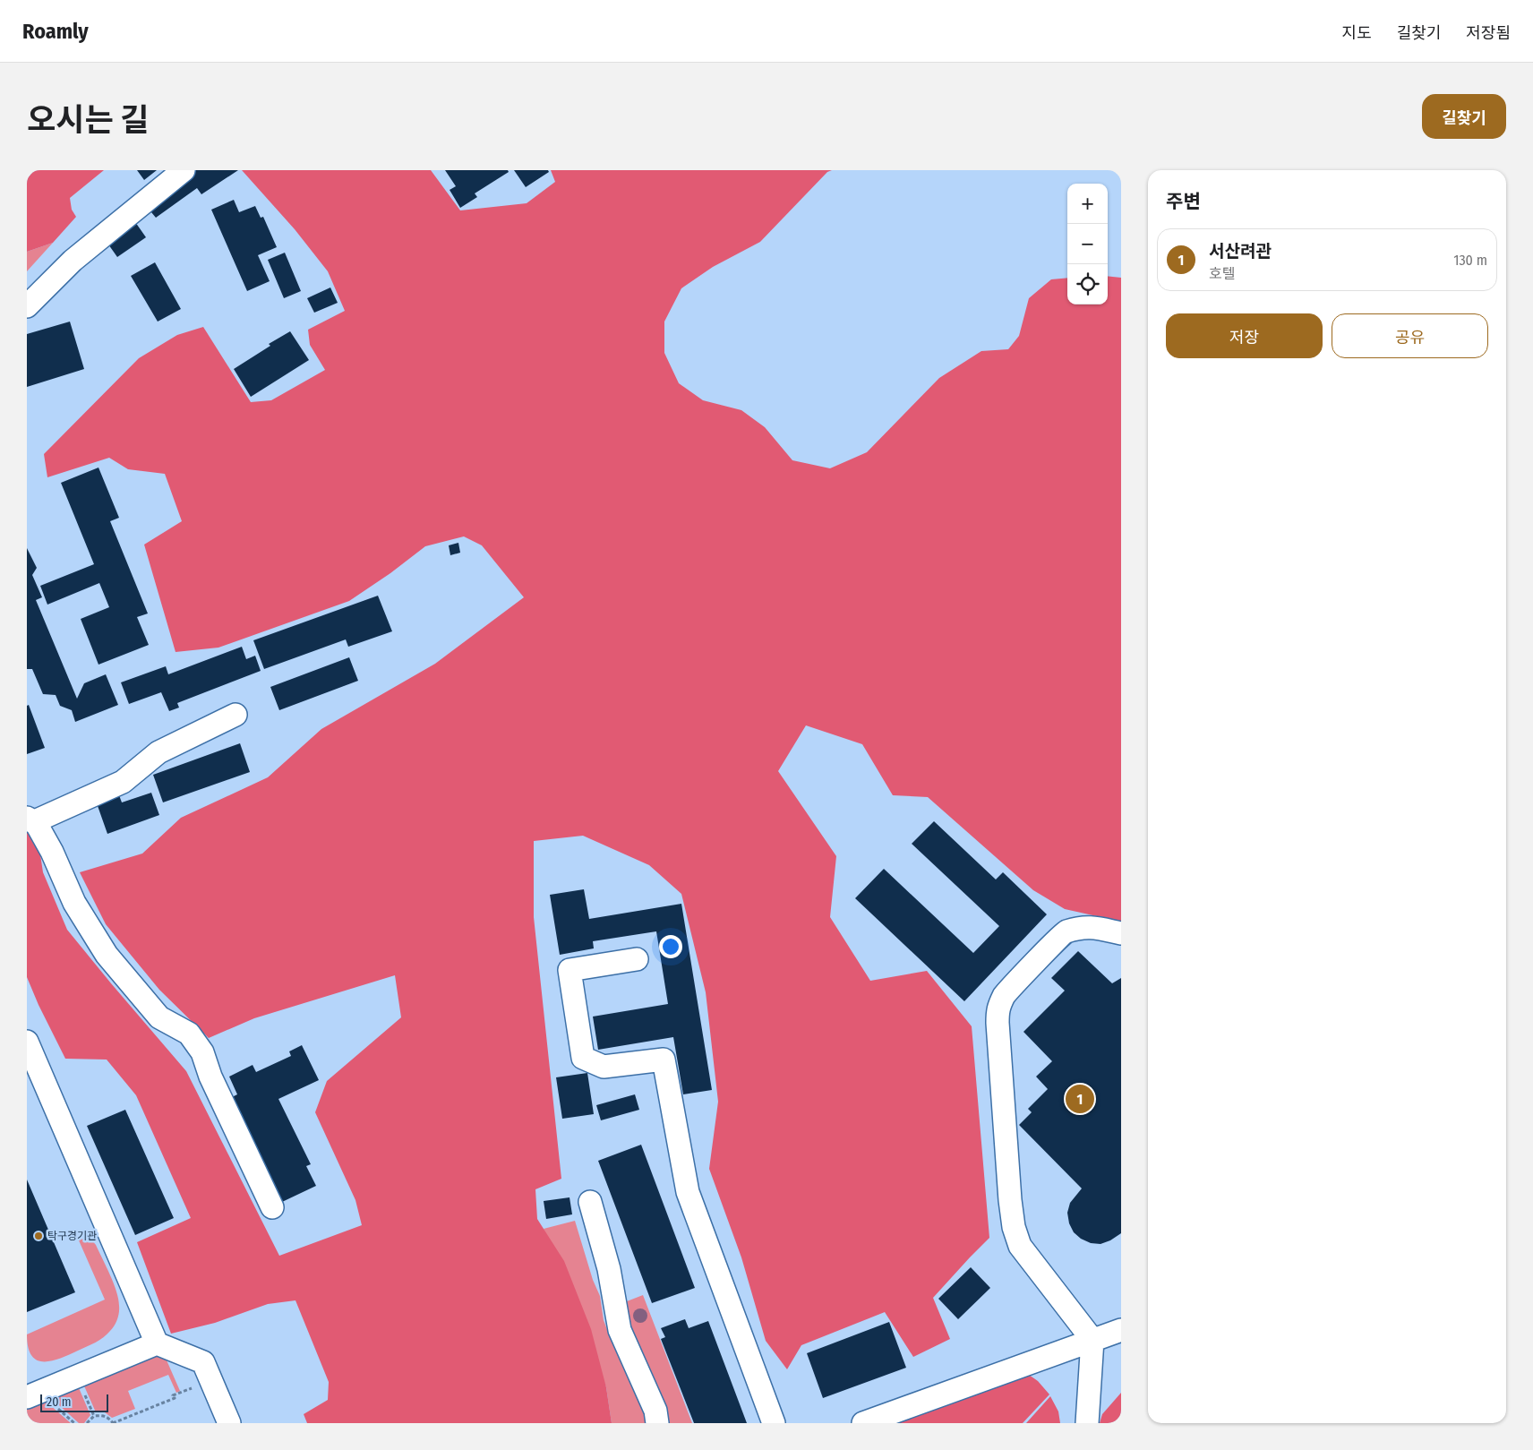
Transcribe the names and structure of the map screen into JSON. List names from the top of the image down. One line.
{"places":["탁구경기관"],"scale_bar":"20 m","page":{"header":"Roamly","nav":["지도","길찾기","저장됨"],"title":"오시는 길","buttons":["길찾기",["저장","공유"]],"heading":"주변","map_buttons":["+","−"],"list":[{"mark":"1","name":"서산려관","note":"호텔","value":"130 m"}],"pins":"1","scale":"20 m"}}
